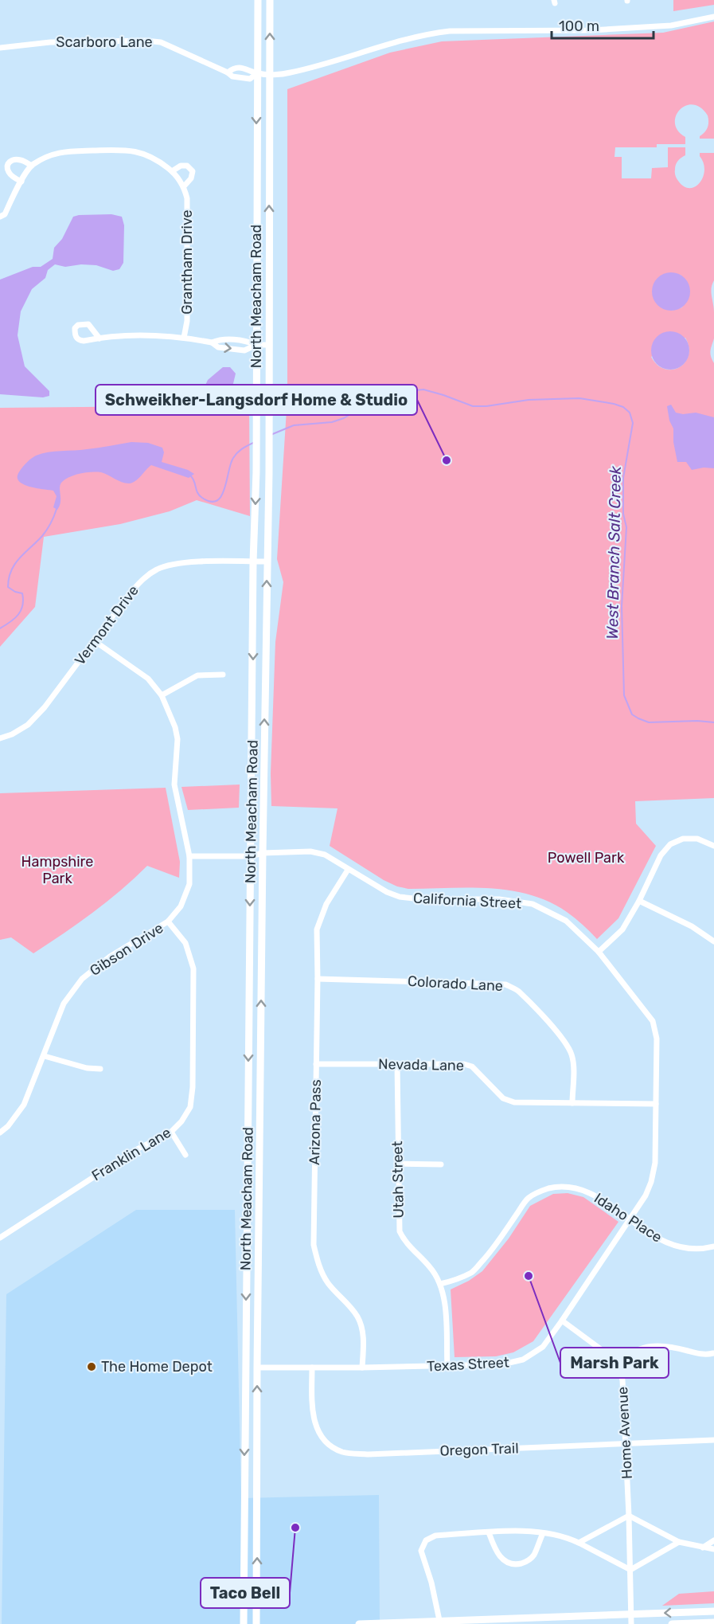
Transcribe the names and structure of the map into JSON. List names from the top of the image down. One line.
{"streets":{"main road":["North Meacham Road"],"street":["Scarboro Lane","Grantham Drive","Vermont Drive","California Street","Gibson Drive","Colorado Lane","Nevada Lane","Arizona Pass","Franklin Lane","Utah Street","Idaho Place","Texas Street","Home Avenue","Oregon Trail"]},"crossings":[["Scarboro Lane","North Meacham Road"],["North Meacham Road","Vermont Drive"],["North Meacham Road","California Street"],["North Meacham Road","Texas Street"],["Vermont Drive","Gibson Drive"],["California Street","Gibson Drive"],["California Street","Nevada Lane"],["California Street","Arizona Pass"],["California Street","Texas Street"],["Gibson Drive","Franklin Lane"],["Colorado Lane","Nevada Lane"],["Colorado Lane","Arizona Pass"],["Nevada Lane","Arizona Pass"],["Nevada Lane","Utah Street"],["Nevada Lane","Texas Street"],["Arizona Pass","Texas Street"],["Utah Street","Idaho Place"],["Utah Street","Texas Street"],["Idaho Place","Texas Street"],["Texas Street","Oregon Trail"],["Home Avenue","Oregon Trail"]],"water":["West Branch Salt Creek"],"parks":["Powell Park","Hampshire Park"],"places":["Schweikher-Langsdorf Home & Studio","Marsh Park","The Home Depot","Taco Bell"],"scale_bar":"100 m"}
